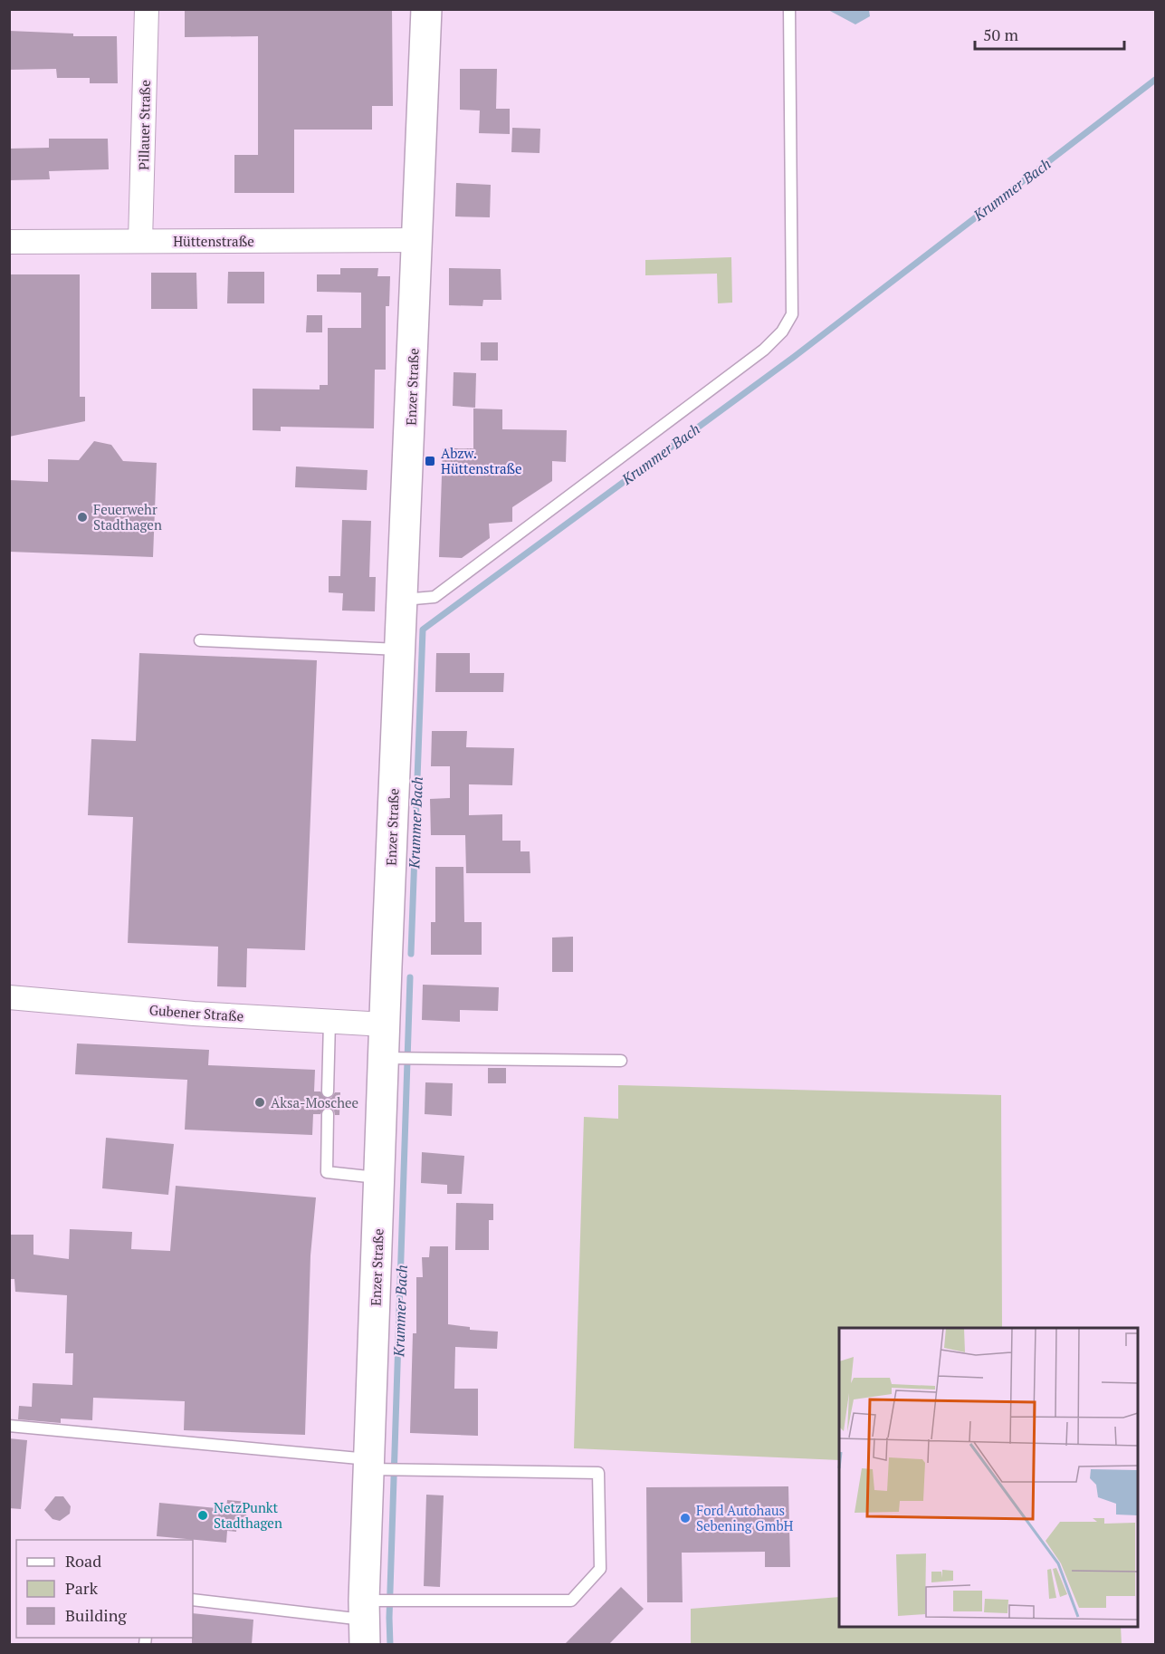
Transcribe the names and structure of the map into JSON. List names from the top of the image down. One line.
{"streets":{"main road":["Enzer Straße"],"street":["Pillauer Straße","Hüttenstraße","Gubener Straße"]},"crossings":[["Pillauer Straße","Hüttenstraße"],["Hüttenstraße","Enzer Straße"],["Enzer Straße","Gubener Straße"]],"water":["Krummer Bach"],"places":{"transit":["Abzw. Hüttenstraße"],"other":["Feuerwehr Stadthagen","Aksa-Moschee","NetzPunkt Stadthagen","Ford Autohaus Sebening GmbH"]},"legend":["Road","Park","Building"],"scale_bar":"50 m"}
